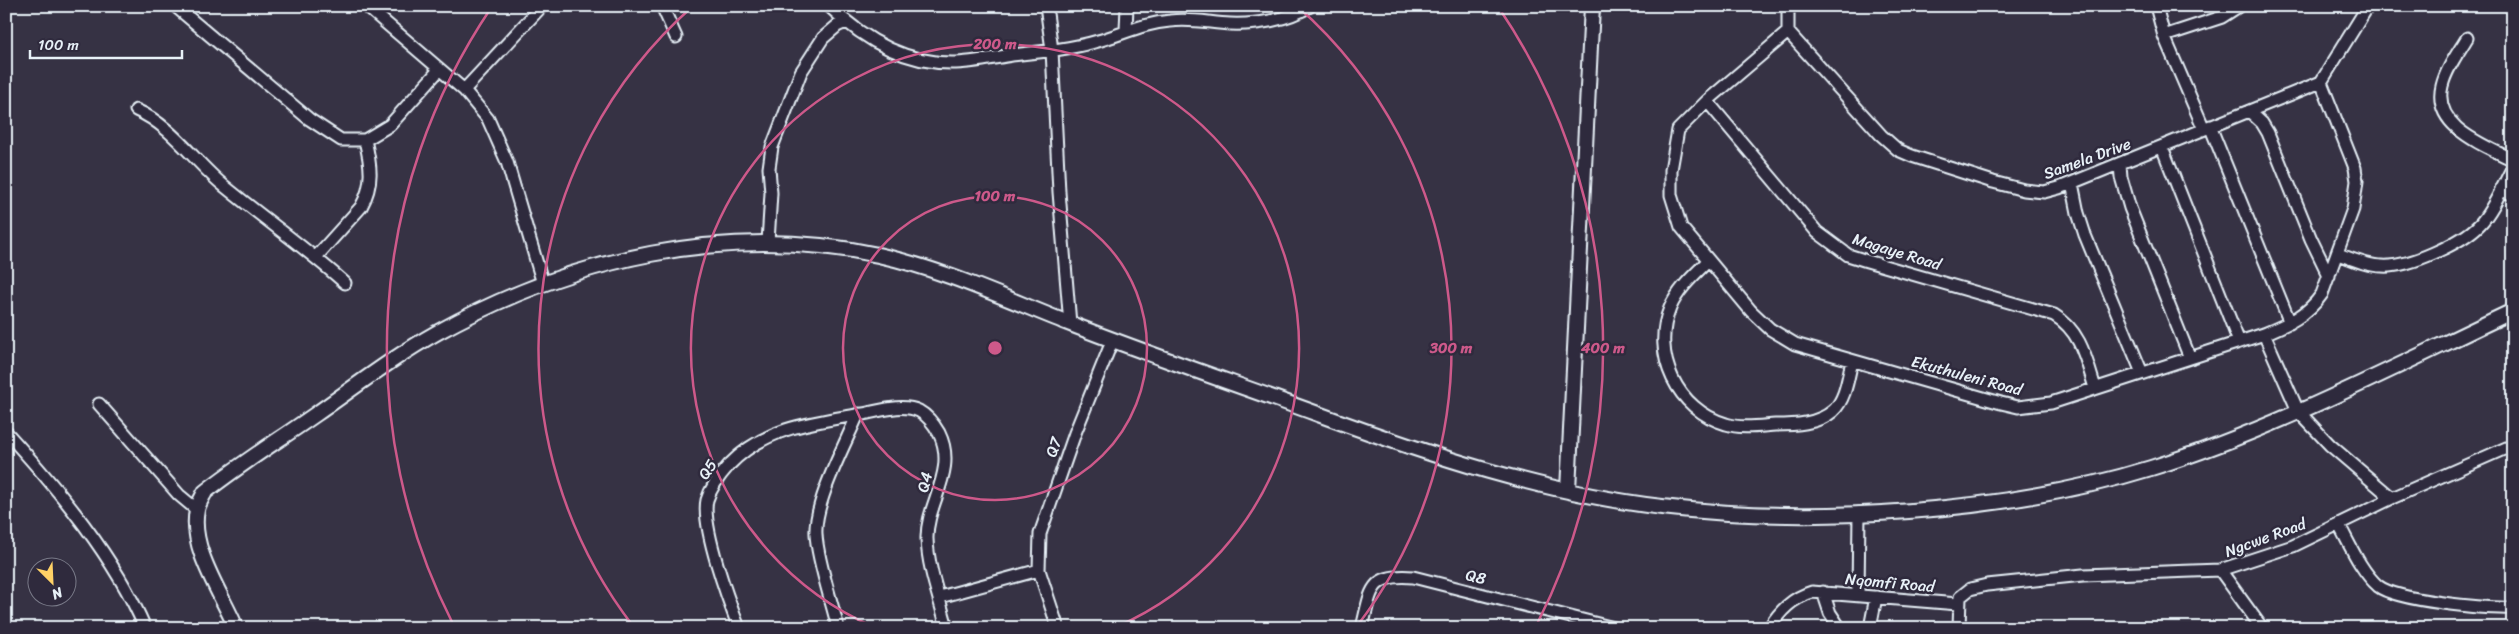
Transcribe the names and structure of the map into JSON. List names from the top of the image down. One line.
{"streets":{"street":["Samela Drive","Magaye Road","Ekuthuleni Road","Q7","Q5","Q4","Ngcwe Road","Q8","Nqomfi Road"]},"crossings":[["Samela Drive","Ekuthuleni Road"],["Magaye Road","Ekuthuleni Road"],["Q5","Q4"],["Ngcwe Road","Nqomfi Road"]],"scale_bar":"100 m","north":"bottom right","rings":["200 m","100 m","300 m","400 m"]}
